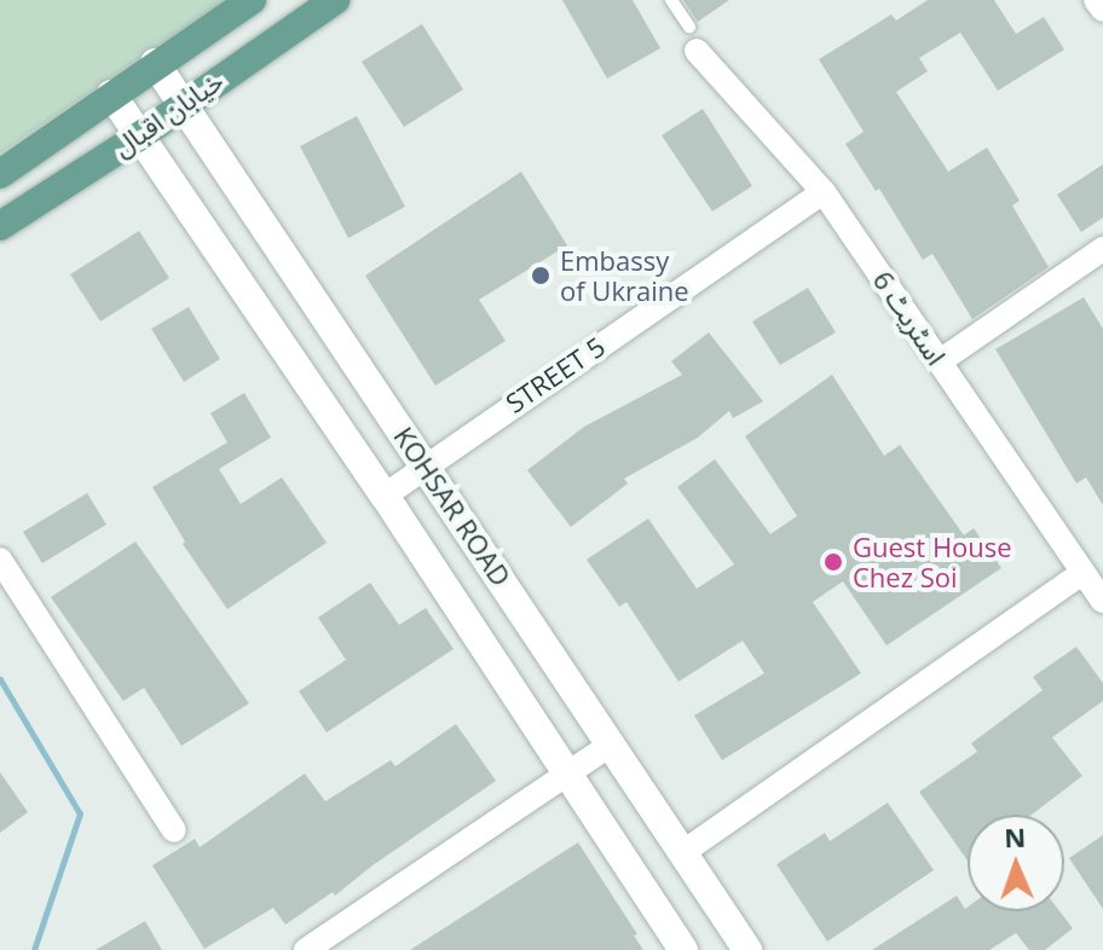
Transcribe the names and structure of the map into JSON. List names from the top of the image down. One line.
{"streets":{"main road":["خیابان اقبال"],"street":["اسٹریٹ 6","STREET 5","KOHSAR ROAD"]},"crossings":[["خیابان اقبال","KOHSAR ROAD"],["اسٹریٹ 6","STREET 5"],["STREET 5","KOHSAR ROAD"]],"places":["Embassy of Ukraine","Guest House Chez Soi"],"north":"top"}
